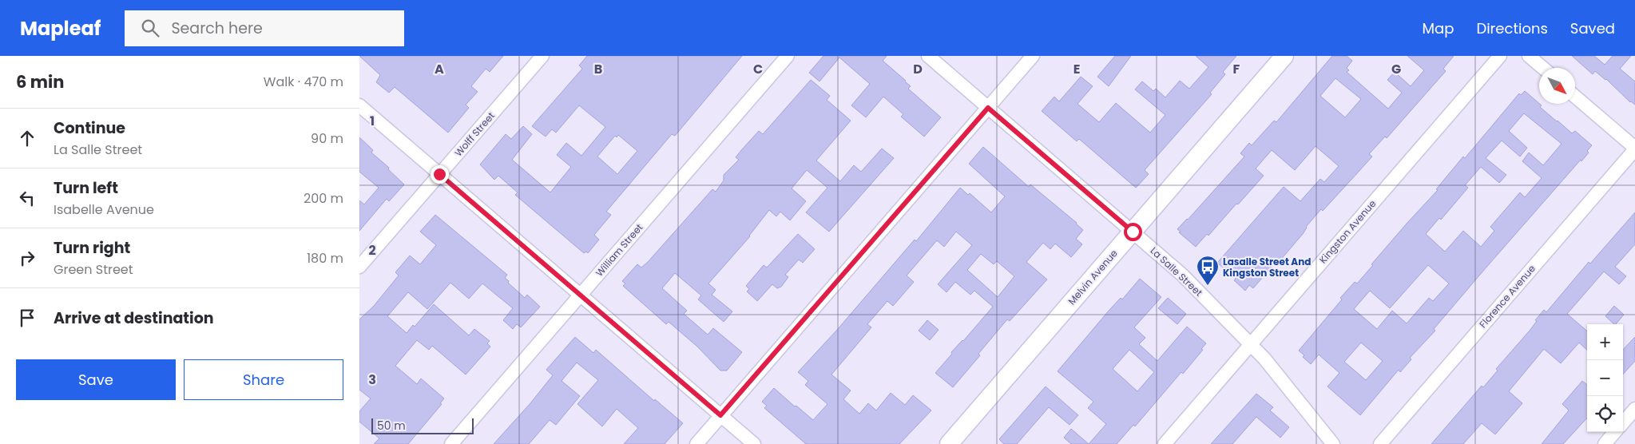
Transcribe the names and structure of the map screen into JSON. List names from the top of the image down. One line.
{"streets":{"street":["Wolff Street","Kingston Avenue","William Street","La Salle Street","Melvin Avenue","Florence Avenue"]},"crossings":[["Kingston Avenue","La Salle Street"],["La Salle Street","Melvin Avenue"]],"places":{"bus stop":["Lasalle Street And Kingston Street"]},"scale_bar":"50 m","north":"bottom right","page":{"header":"Mapleaf","search":"Search here","nav":["Map","Directions","Saved"],"heading":["6 min","Walk · 470 m"],"list":[["Continue","La Salle Street","90 m"],["Turn left","Isabelle Avenue","200 m"],["Turn right","Green Street","180 m"],"Arrive at destination"],"map_buttons":["+","−"],"buttons":["Save","Share"],"scale":"50 m"},"grid":{"columns":["A","B","C","D","E","F","G"],"rows":["1","2","3"]}}
